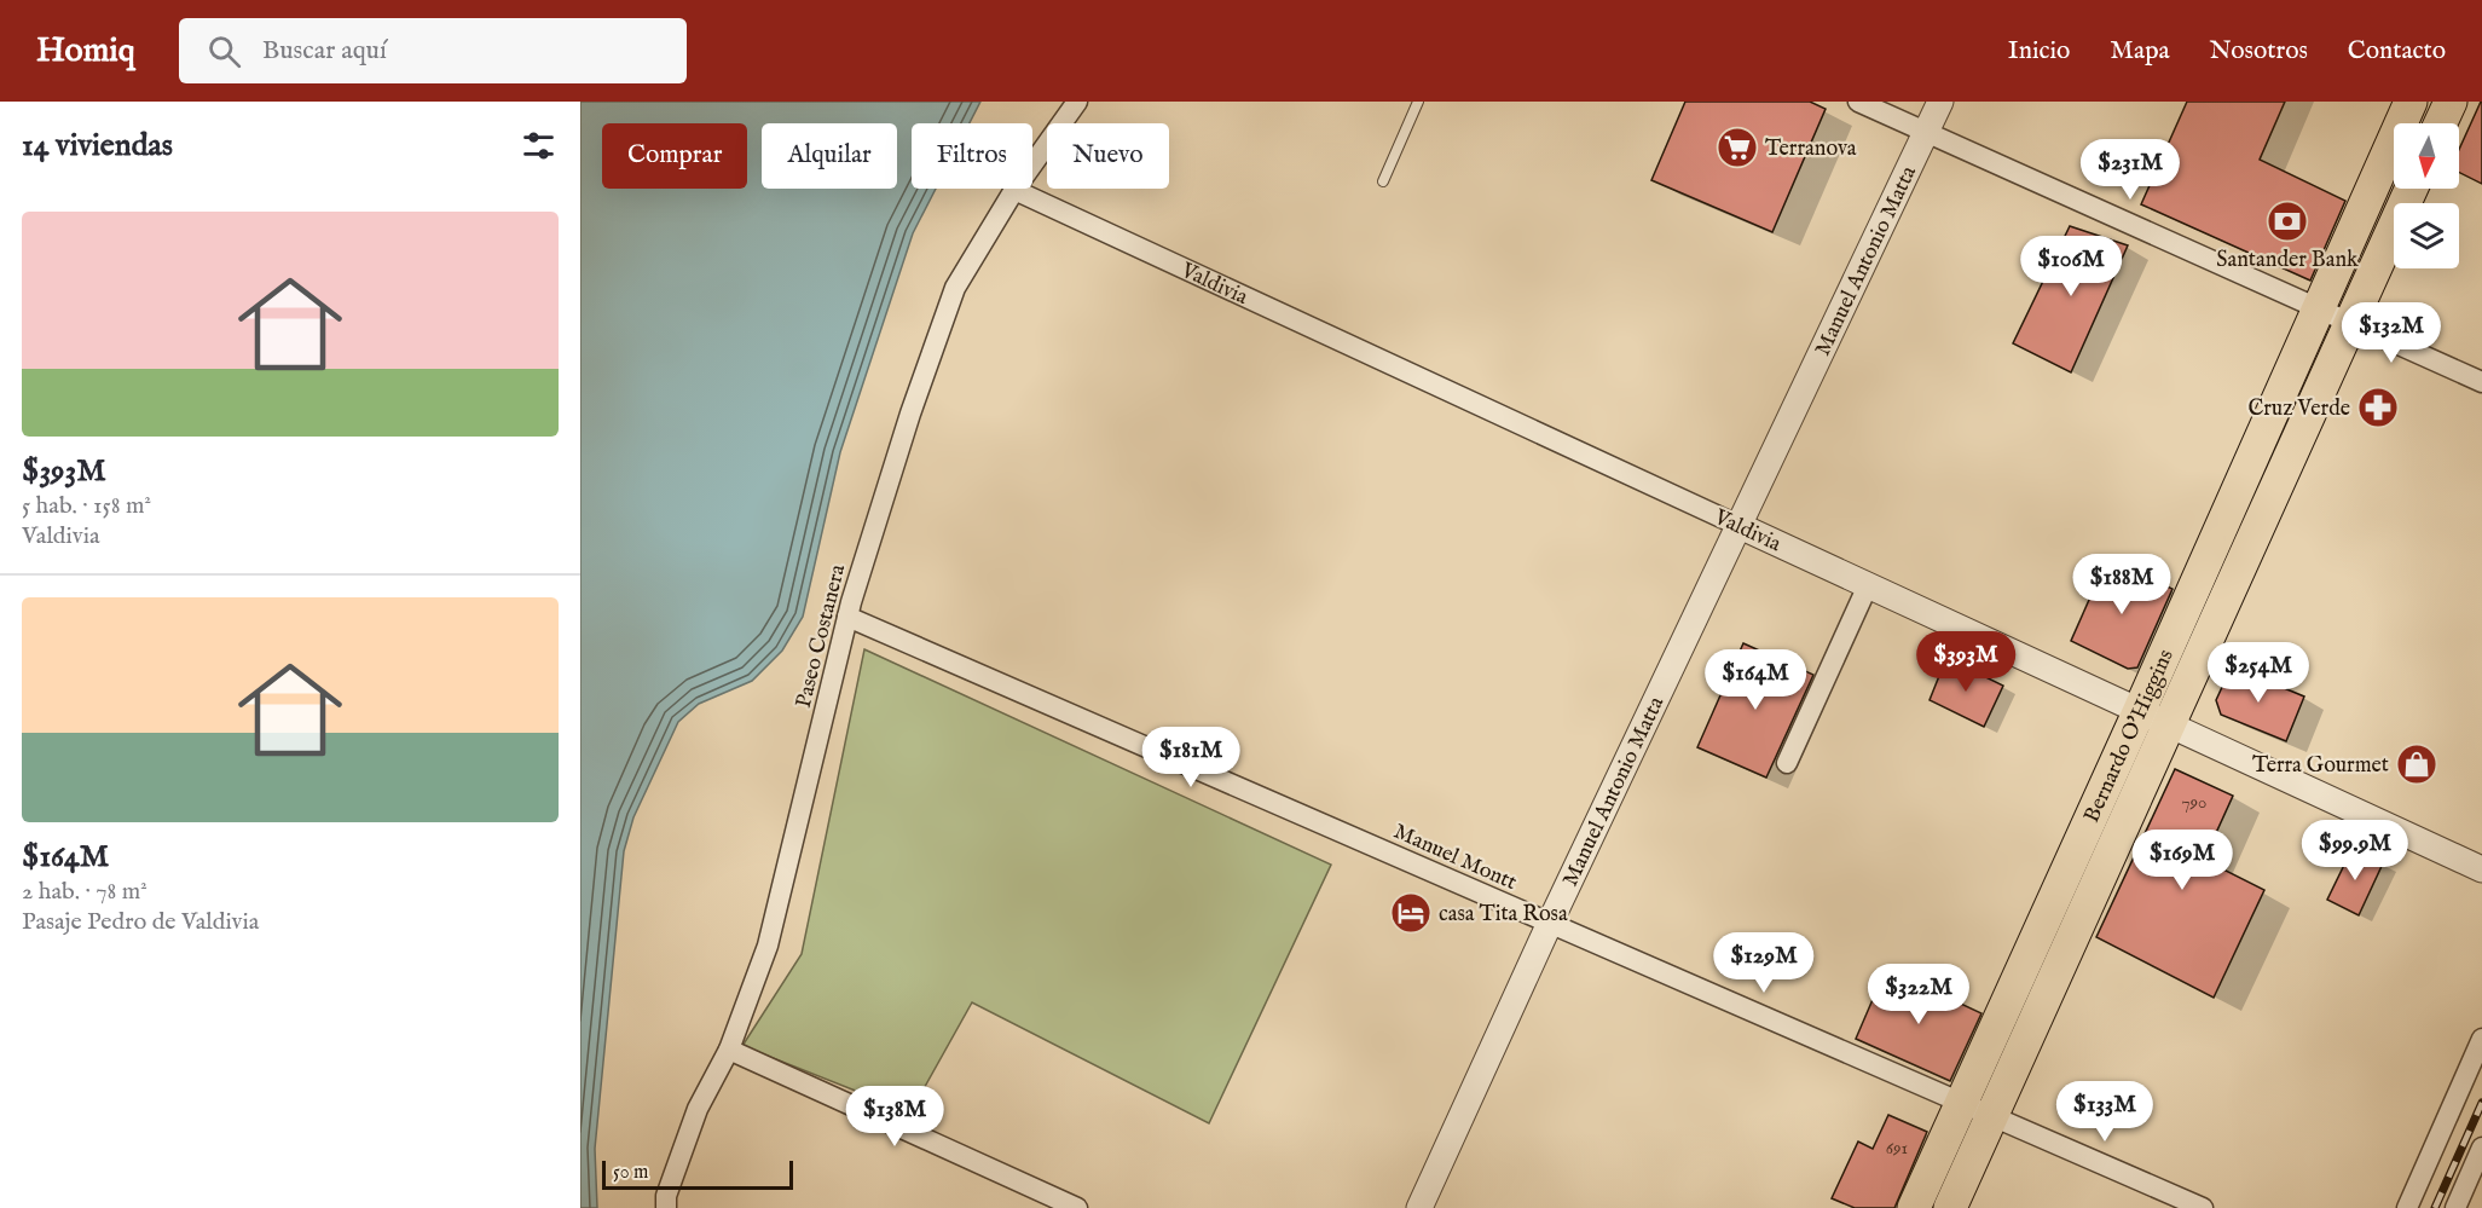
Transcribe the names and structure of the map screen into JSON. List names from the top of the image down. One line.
{"streets":{"main road":["Bernardo O'Higgins"],"street":["Manuel Antonio Matta","Valdivia","Paseo Costanera","Manuel Montt"]},"crossings":[["Manuel Antonio Matta","Valdivia"],["Manuel Antonio Matta","Manuel Montt"],["Valdivia","Paseo Costanera"],["Valdivia","Bernardo O'Higgins"],["Paseo Costanera","Manuel Montt"],["Bernardo O'Higgins","Manuel Montt"]],"places":{"supermarket":["Terranova"],"bank":["Santander Bank"],"pharmacy":["Cruz Verde"],"shop":["Terra Gourmet"],"hotel":["casa Tita Rosa"]},"house_numbers":["790","691"],"scale_bar":"50 m","north":"bottom","page":{"header":"Homiq","search":"Buscar aquí","nav":["Inicio","Mapa","Nosotros","Contacto"],"heading":"14 viviendas","chip":["Comprar","Alquilar","Filtros","Nuevo"],"price":["$231M","$106M","$132M","$188M","$393M","$254M","$164M","$181M","$99.9M","$169M","$129M","$322M","$133M","$138M"],"list":[{"name":"$393M","note":"5 hab. · 158 m² · Valdivia"},{"name":"$164M","note":"2 hab. · 78 m² · Pasaje Pedro de Valdivia"}],"scale":"50 m"}}
